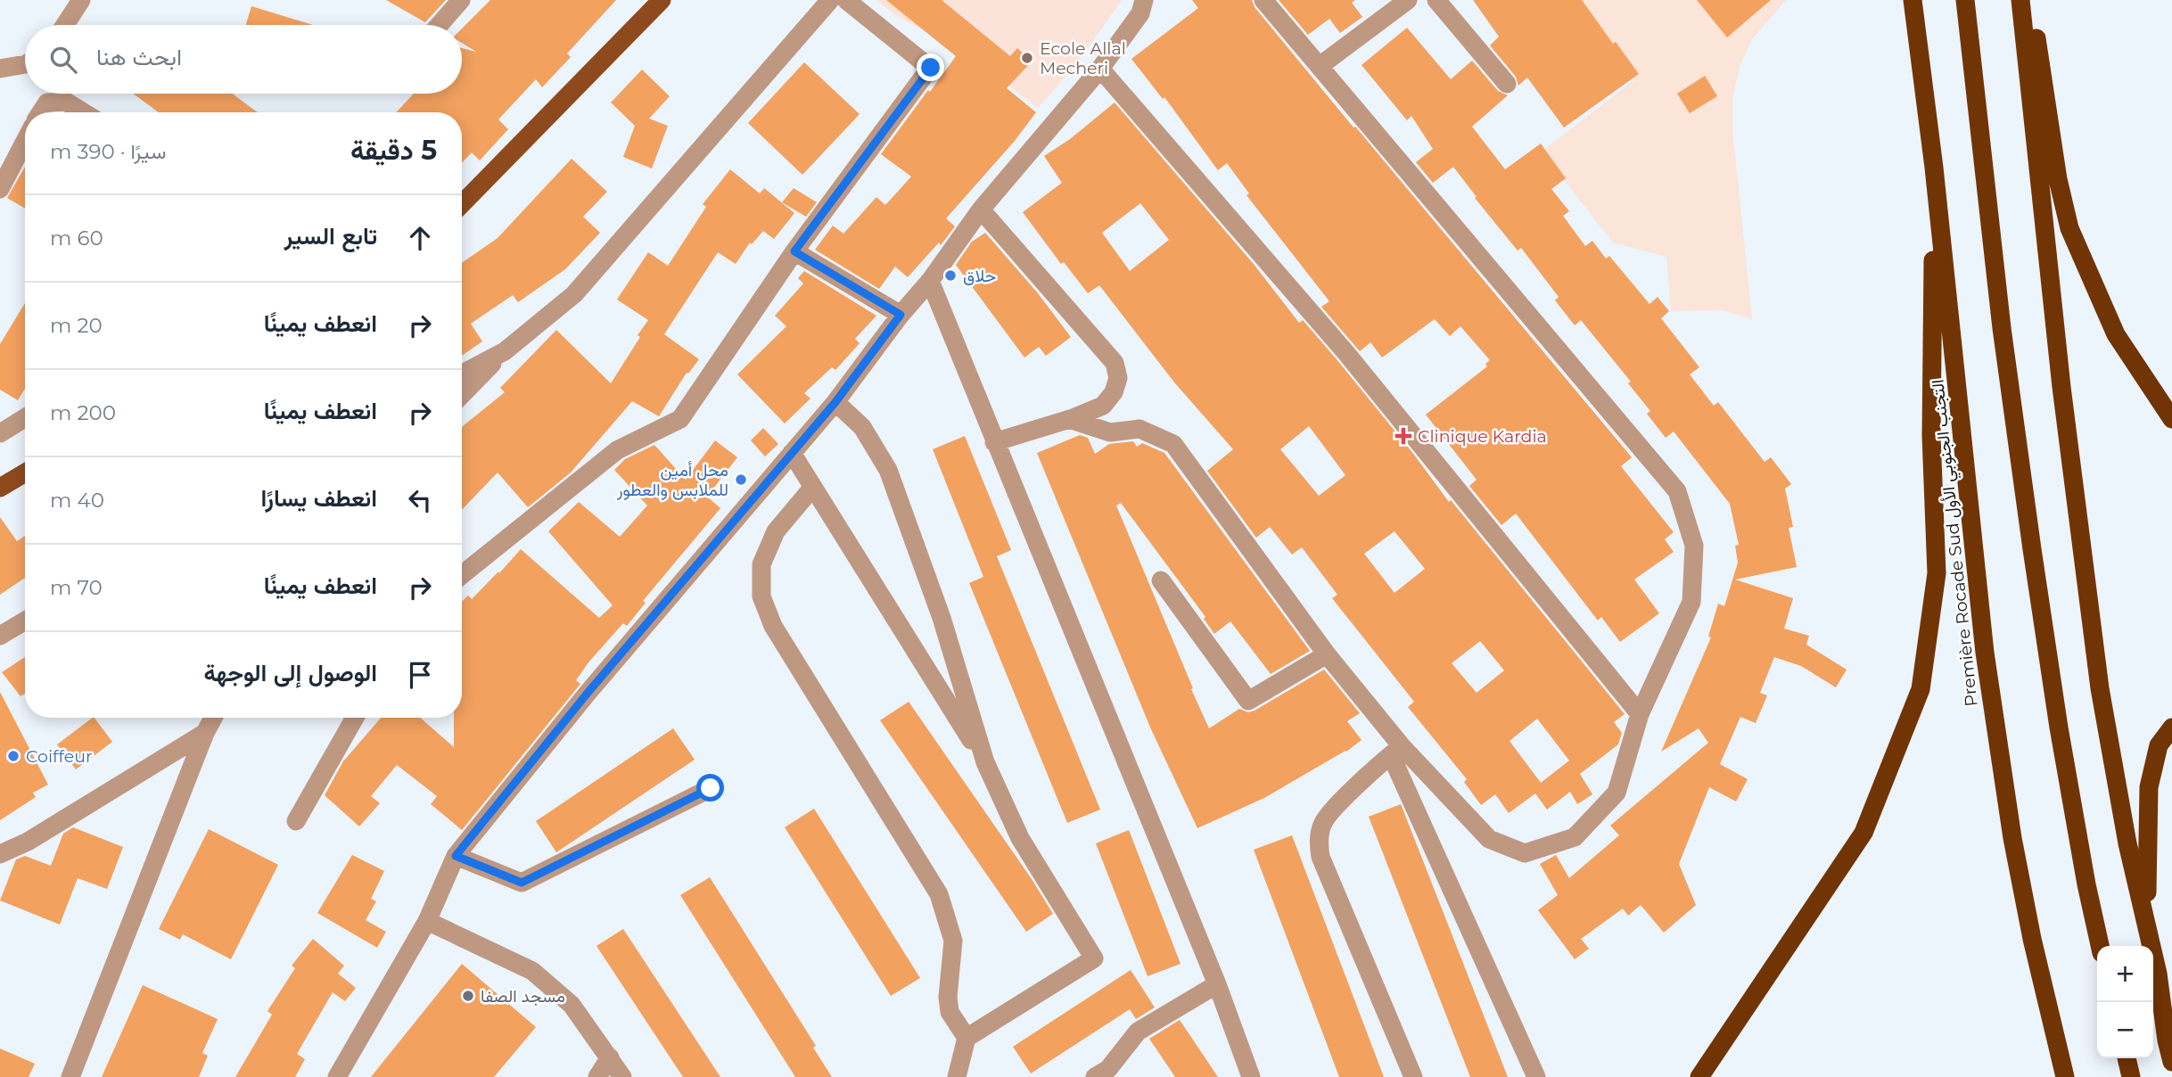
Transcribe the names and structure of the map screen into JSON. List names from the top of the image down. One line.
{"streets":{"highway":["Première Rocade Sud التجنب الجنوبي الأول"]},"places":{"other":["Ecole Allal Mecheri","حلاق","محل أمين للملابس والعطور","Coiffeur","مسجد الصفا"],"health":["Clinique Kardia"]},"page":{"search":"ابحث هنا","heading":["5 دقيقة","سيرًا · 390 m"],"list":[["تابع السير","60 m"],["انعطف يمينًا","20 m"],["انعطف يمينًا","200 m"],["انعطف يسارًا","40 m"],["انعطف يمينًا","70 m"],"الوصول إلى الوجهة"],"map_buttons":["+","−"]}}
